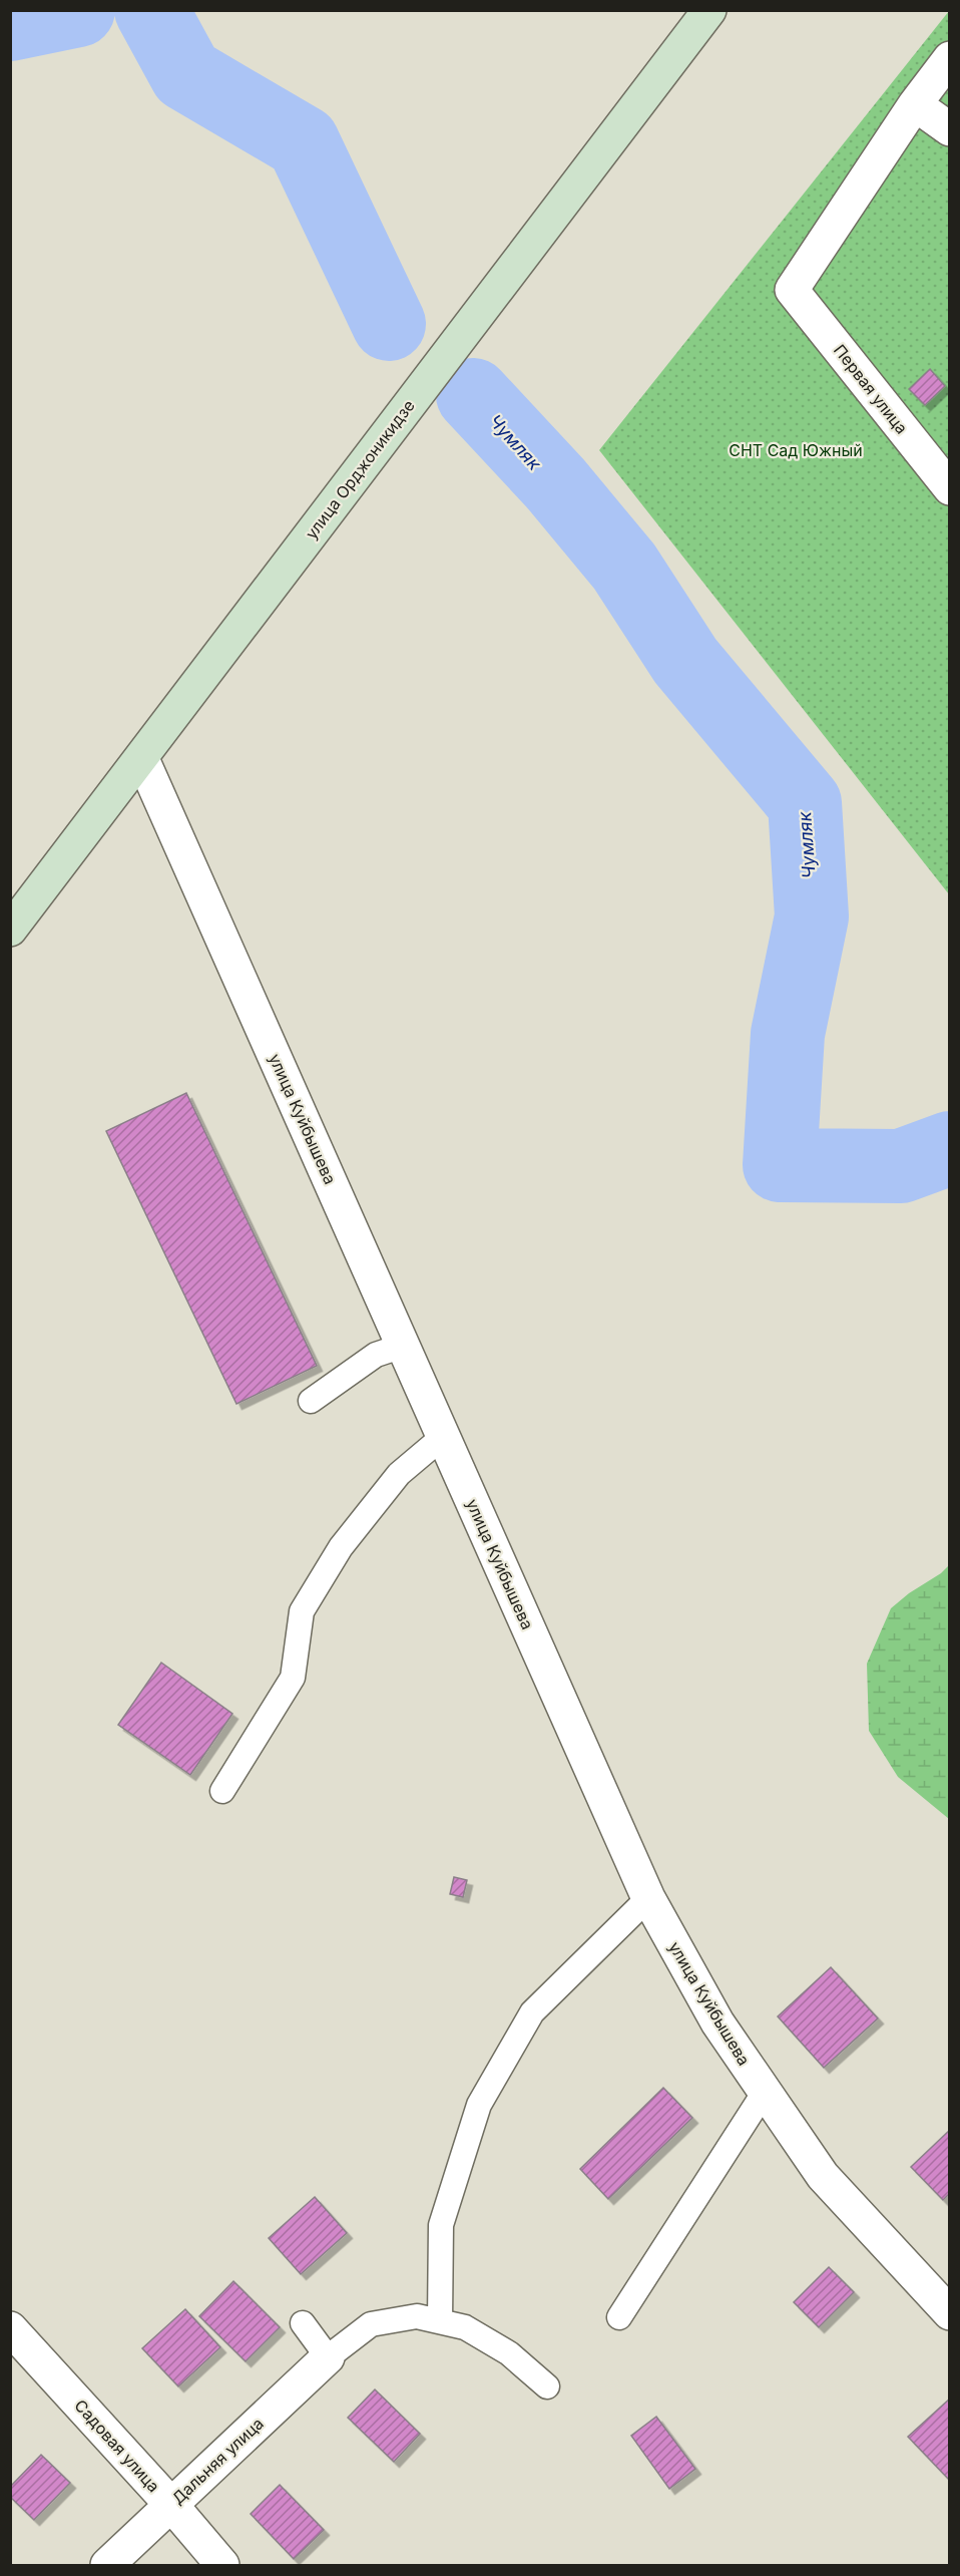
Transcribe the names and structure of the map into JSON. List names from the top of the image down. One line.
{"streets":{"main road":["улица Орджоникидзе"],"street":["Первая улица","улица Куйбышева","Садовая улица","Дальняя улица"]},"crossings":[["улица Орджоникидзе","улица Куйбышева"],["Садовая улица","Дальняя улица"]],"water":["Чумляк"],"parks":["СНТ Сад Южный"]}
